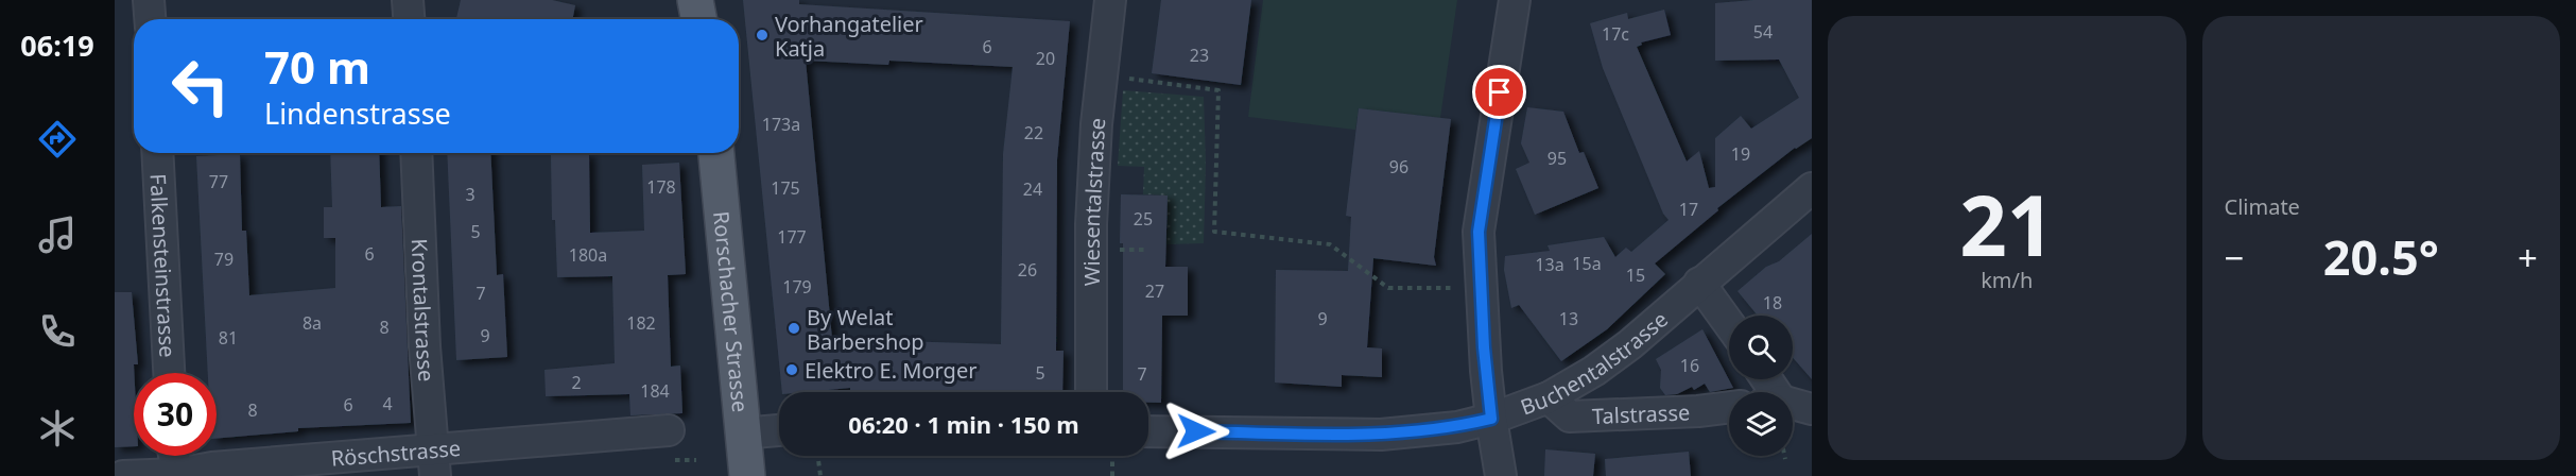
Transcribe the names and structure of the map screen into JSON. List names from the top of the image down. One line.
{"streets":{"main road":["Rorschacher Strasse"],"street":["Wiesentalstrasse","Falkensteinstrasse","Krontalstrasse","Buchentalstrasse","Talstrasse","Röschstrasse"]},"crossings":[["Krontalstrasse","Röschstrasse"],["Buchentalstrasse","Talstrasse"]],"places":["Vorhangatelier Katja","By Welat Barbershop","Elektro E. Morger"],"house_numbers":["54","17c","6","23","20","173a","22","19","95","96","77","178","175","24","3","17","25","5","177","6","180a","79","15a","13a","26","15","179","27","7","18","9","13","8a","182","8","9","81","16","5","7","2","184","4","6","8"],"page":{"tabs":"06:19","tile":[["21","km/h"],"Climate"],"turn":["70 m","Lindenstrasse"],"heat":["−","20.5°","+"],"limit":"30","trip":"06:20 · 1 min · 150 m"}}
